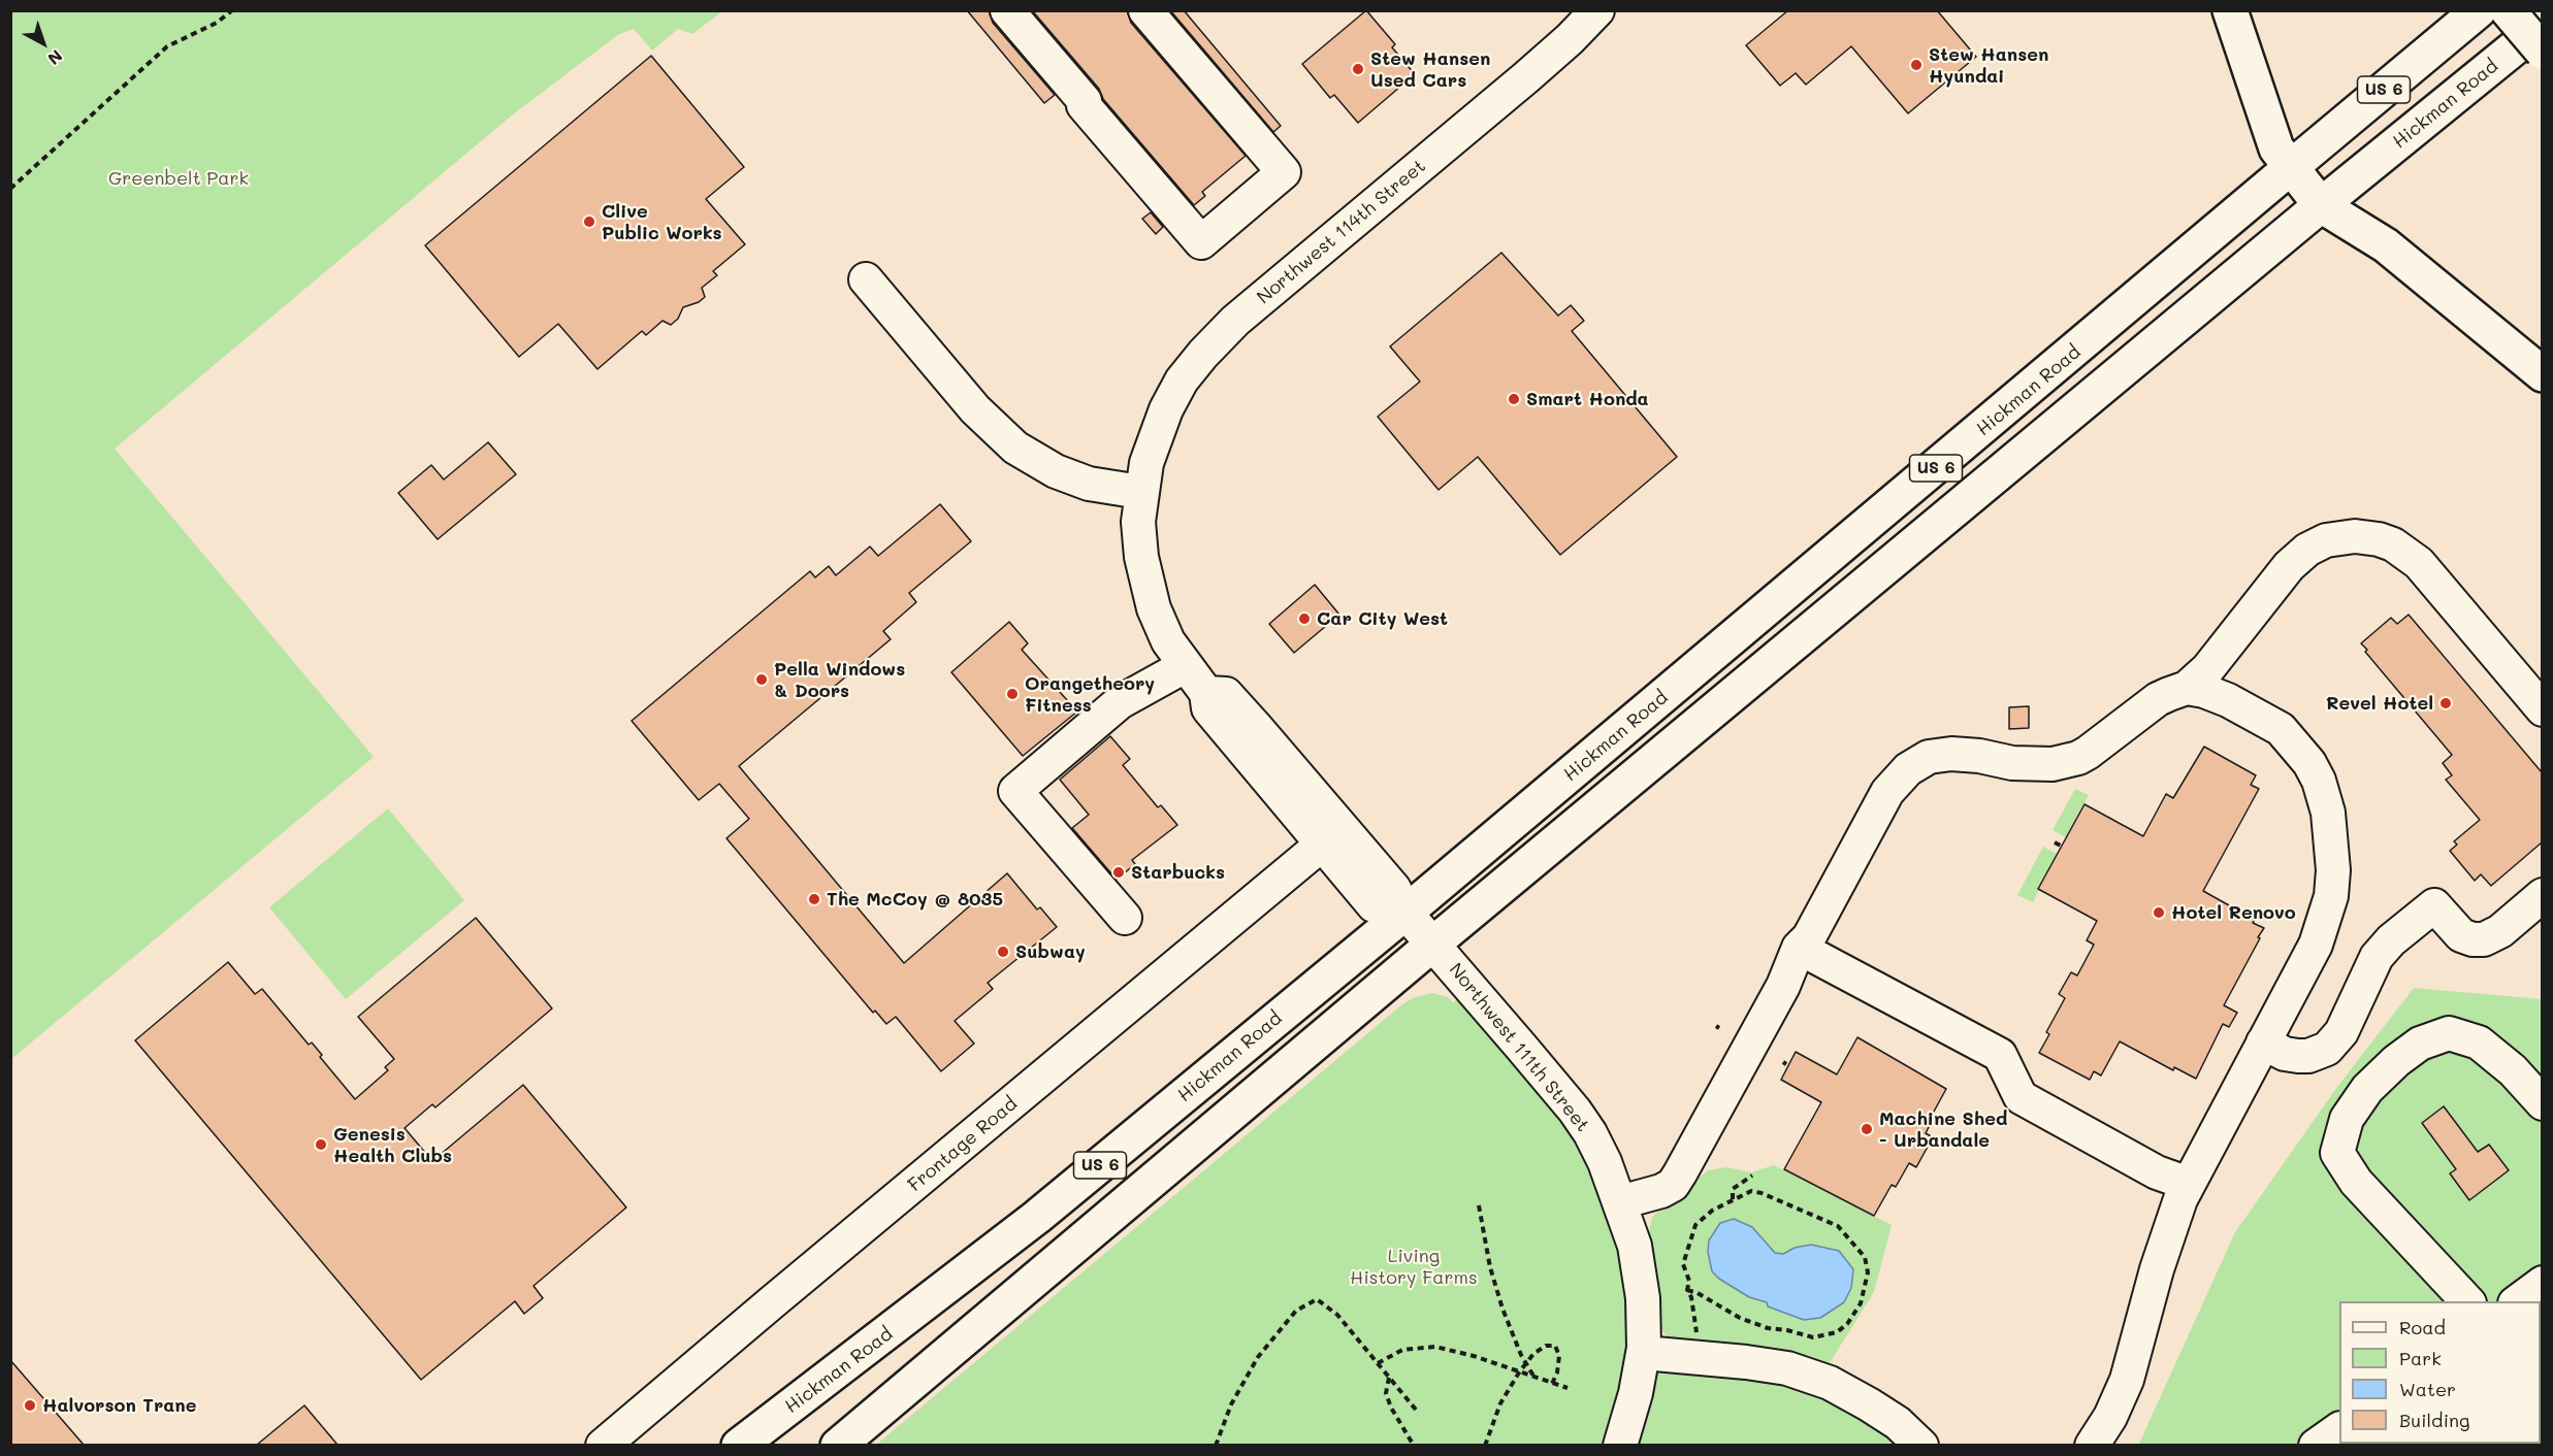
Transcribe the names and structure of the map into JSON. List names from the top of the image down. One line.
{"streets":{"main road":["US 6","Hickman Road"],"street":["Northwest 114th Street","Northwest 111th Street","Frontage Road"]},"crossings":[["Hickman Road","Northwest 111th Street"]],"parks":["Greenbelt Park","Living History Farms"],"places":["Stew Hansen Hyundai","Stew Hansen Used Cars","Clive Public Works","Smart Honda","Car City West","Pella Windows & Doors","Orangetheory Fitness","Revel Hotel","Starbucks","The McCoy @ 8035","Hotel Renovo","Subway","Machine Shed - Urbandale","Genesis Health Clubs","Halvorson Trane"],"legend":["Road","Park","Water","Building"],"north":"bottom right"}
